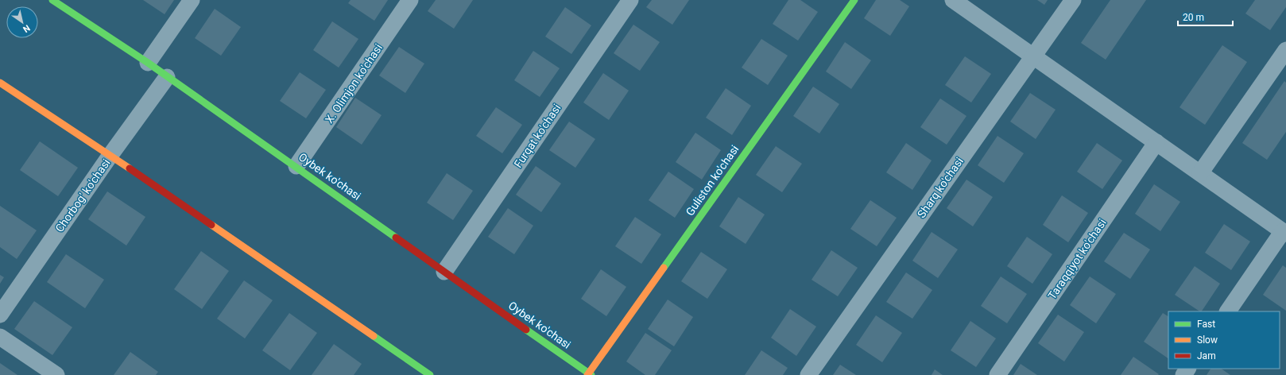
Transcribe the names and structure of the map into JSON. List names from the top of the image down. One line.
{"streets":{"street":["X. Olimjon ko'chasi","Furqat ko'chasi","Oybek ko'chasi","Guliston ko'chasi","Sharq ko'chasi","Chorbog' ko'chasi","Taraqqiyot ko'chasi"]},"crossings":[["X. Olimjon ko'chasi","Oybek ko'chasi"],["Furqat ko'chasi","Oybek ko'chasi"],["Oybek ko'chasi","Guliston ko'chasi"],["Oybek ko'chasi","Chorbog' ko'chasi"]],"legend":["Fast","Slow","Jam"],"scale_bar":"20 m","north":"bottom right"}
